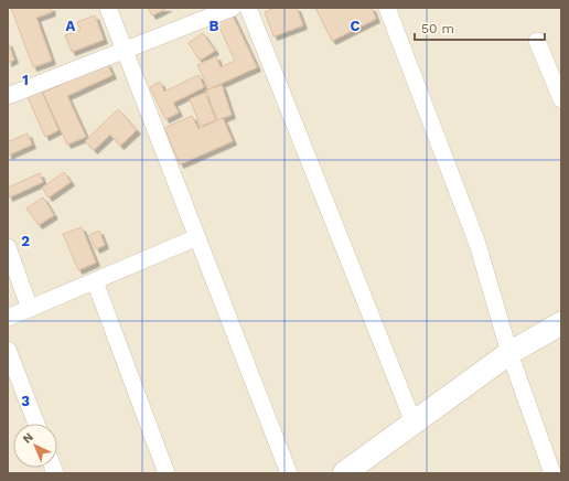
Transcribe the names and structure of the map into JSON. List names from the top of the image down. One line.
{"scale_bar":"50 m","north":"top left","grid":{"columns":["A","B","C"],"rows":["1","2","3"]}}
